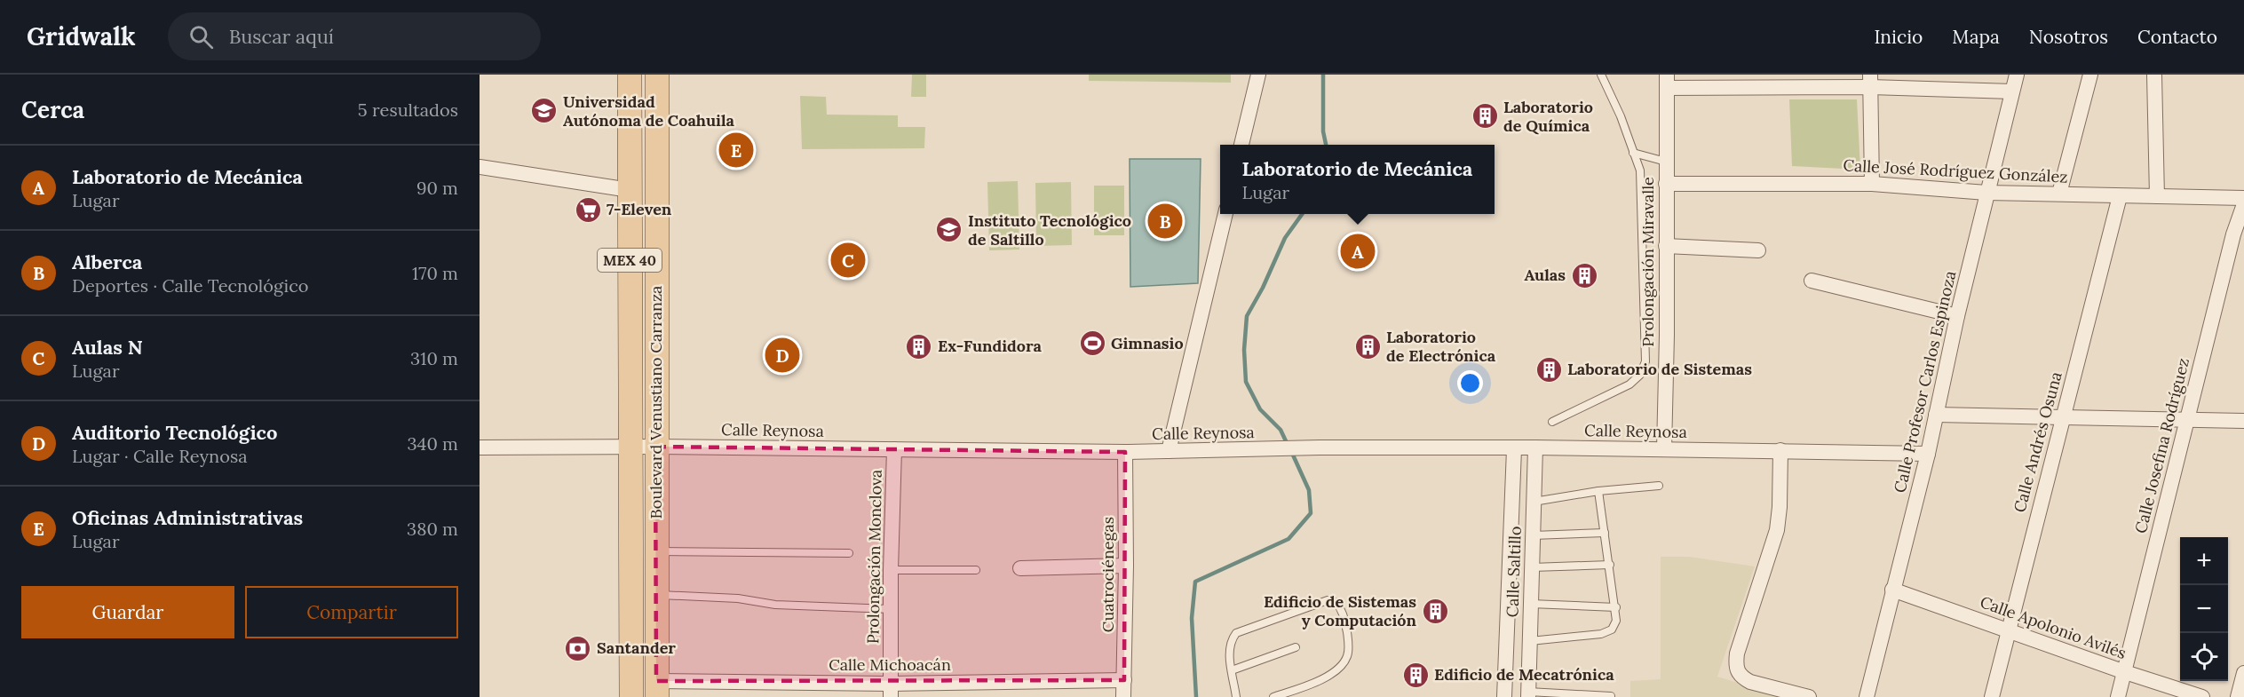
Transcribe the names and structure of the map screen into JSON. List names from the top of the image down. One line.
{"streets":{"main road":["MEX 40","Boulevard Venustiano Carranza"],"street":["Calle José Rodríguez González","Prolongación Miravalle","Calle Profesor Carlos Espinoza","Calle Reynosa","Calle Andrés Osuna","Calle Josefina Rodríguez","Prolongación Monclova","Calle Saltillo","Cuatrociénegas","Calle Apolonio Avilés","Calle Michoacán"]},"crossings":[["Calle José Rodríguez González","Prolongación Miravalle"],["Calle José Rodríguez González","Calle Profesor Carlos Espinoza"],["Calle José Rodríguez González","Calle Andrés Osuna"],["Prolongación Miravalle","Calle Reynosa"],["Calle Profesor Carlos Espinoza","Calle Reynosa"],["Calle Profesor Carlos Espinoza","Calle Apolonio Avilés"],["Boulevard Venustiano Carranza","Calle Reynosa"],["Boulevard Venustiano Carranza","Calle Michoacán"],["Calle Reynosa","Prolongación Monclova"],["Calle Reynosa","Calle Saltillo"],["Calle Reynosa","Cuatrociénegas"],["Calle Andrés Osuna","Calle Apolonio Avilés"],["Calle Josefina Rodríguez","Calle Apolonio Avilés"],["Prolongación Monclova","Calle Michoacán"],["Cuatrociénegas","Calle Michoacán"]],"places":{"school or university":["Universidad Autónoma de Coahuila","Instituto Tecnológico de Saltillo"],"building":["Laboratorio de Química","Aulas","Ex-Fundidora","Laboratorio de Electrónica","Laboratorio de Sistemas","Edificio de Sistemas y Computación","Edificio de Mecatrónica"],"supermarket":["7-Eleven"],"sports":["Gimnasio"],"bank":["Santander"]},"page":{"header":"Gridwalk","search":"Buscar aquí","nav":["Inicio","Mapa","Nosotros","Contacto"],"heading":["Cerca","5 resultados"],"pins":["E","B","A","C","D"],"list":[{"mark":"A","name":"Laboratorio de Mecánica","note":"Lugar","value":"90 m"},{"mark":"B","name":"Alberca","note":"Deportes · Calle Tecnológico","value":"170 m"},{"mark":"C","name":"Aulas N","note":"Lugar","value":"310 m"},{"mark":"D","name":"Auditorio Tecnológico","note":"Lugar · Calle Reynosa","value":"340 m"},{"mark":"E","name":"Oficinas Administrativas","note":"Lugar","value":"380 m"}],"popup":["Laboratorio de Mecánica","Lugar"],"map_buttons":["+","−"],"buttons":["Guardar","Compartir"]}}
